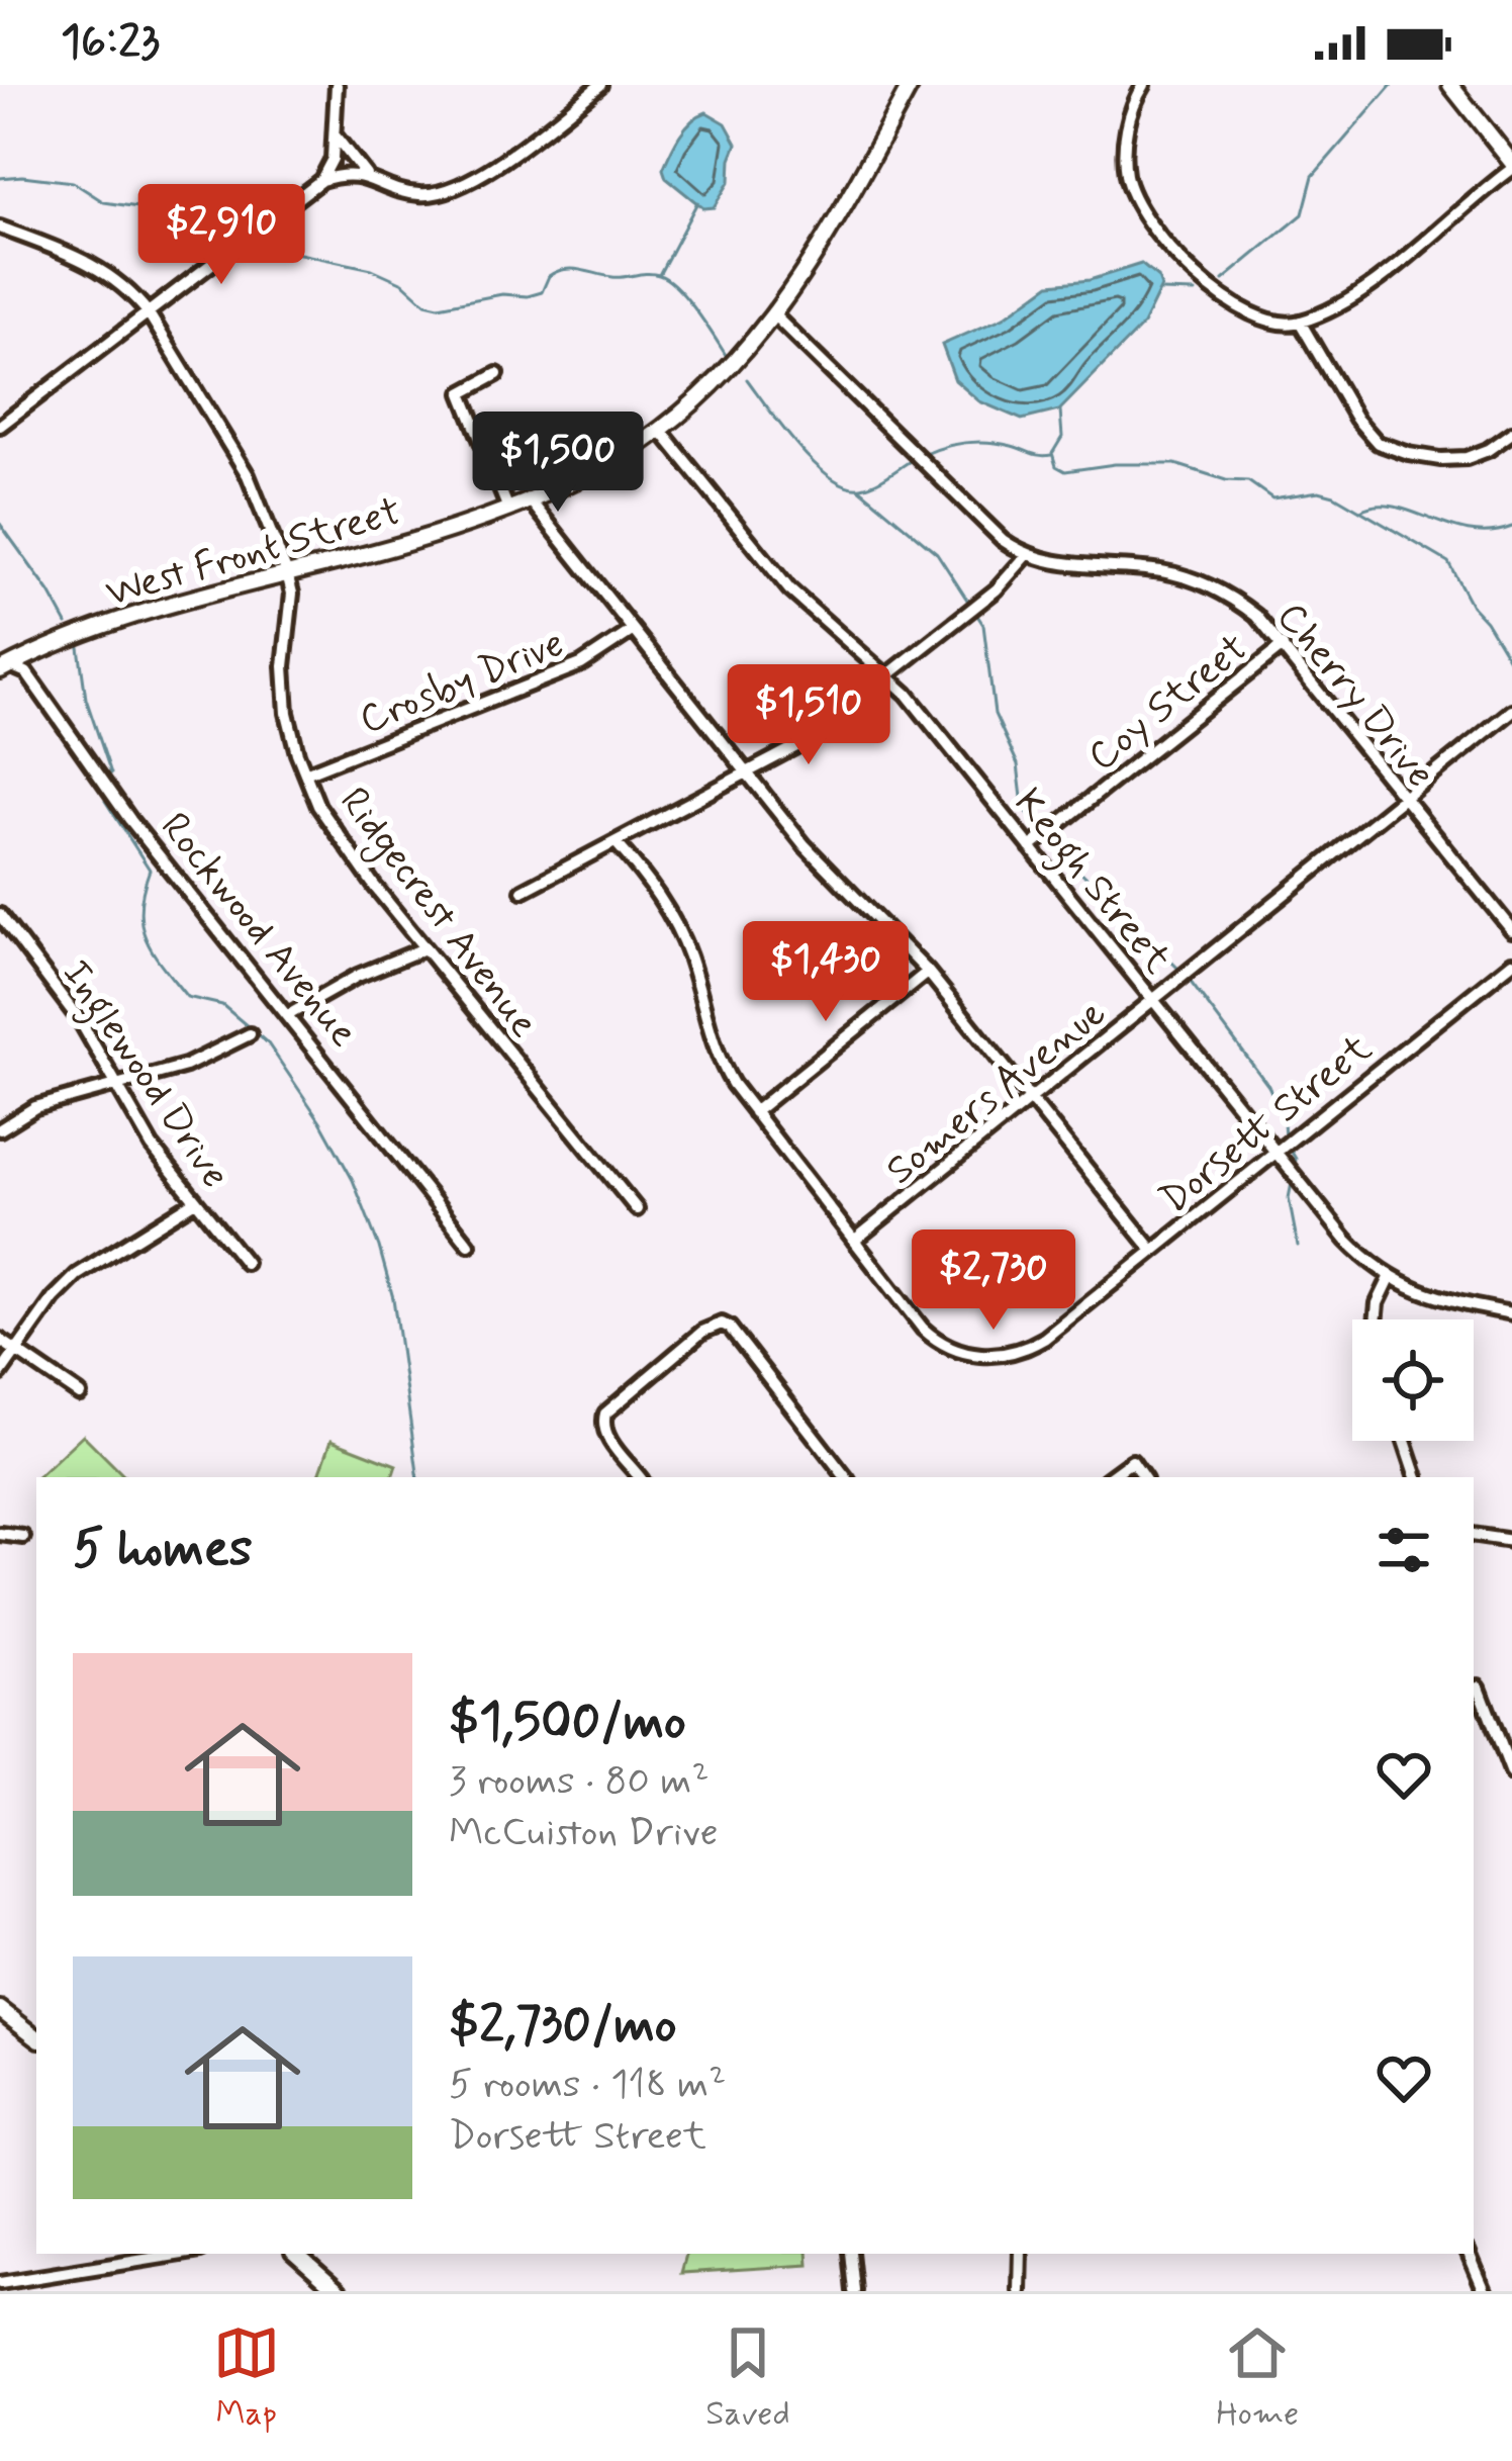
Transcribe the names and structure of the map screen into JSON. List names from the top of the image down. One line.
{"streets":{"street":["West Front Street","Crosby Drive","Cherry Drive","Coy Street","Keogh Street","Ridgecrest Avenue","Rockwood Avenue","Inglewood Drive","Somers Avenue","Dorsett Street"]},"crossings":[["West Front Street","Cherry Drive"],["West Front Street","Keogh Street"],["West Front Street","Ridgecrest Avenue"],["West Front Street","Rockwood Avenue"],["Crosby Drive","Ridgecrest Avenue"],["Cherry Drive","Coy Street"],["Cherry Drive","Somers Avenue"],["Coy Street","Keogh Street"],["Keogh Street","Somers Avenue"],["Keogh Street","Dorsett Street"],["Somers Avenue","Dorsett Street"]],"page":{"status":"16:23","price":["$2,910","$1,500","$1,510","$1,430","$2,730"],"heading":"5 homes","list":[{"name":"$1,500/mo","note":"3 rooms · 80 m² · McCuiston Drive"},{"name":"$2,730/mo","note":"5 rooms · 118 m² · Dorsett Street"}],"tabs":["Map","Saved","Home"]}}
